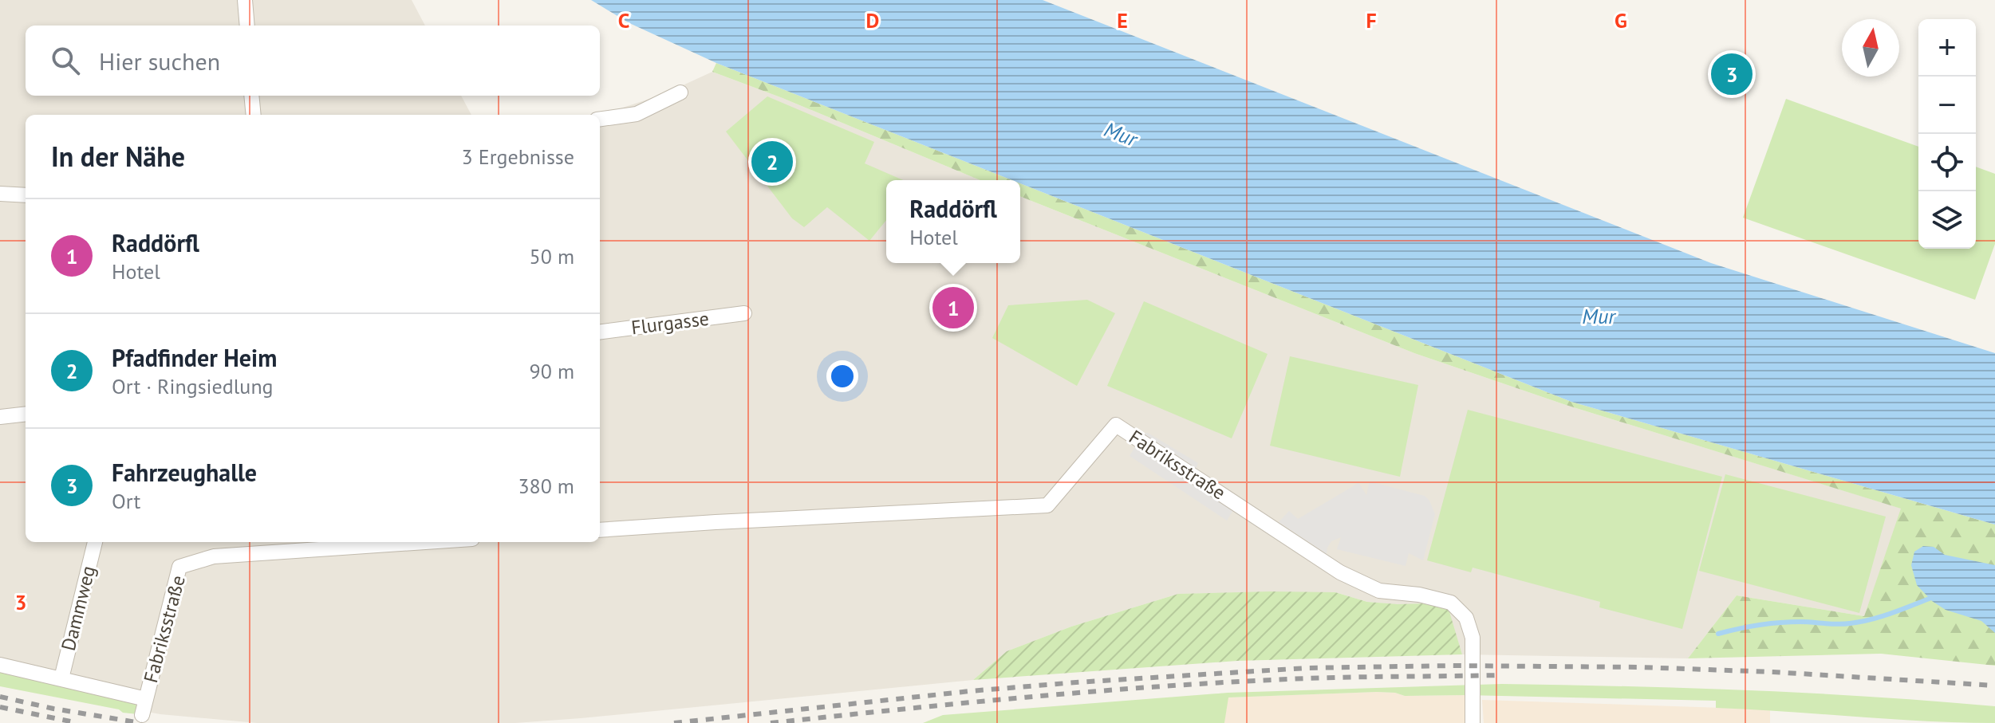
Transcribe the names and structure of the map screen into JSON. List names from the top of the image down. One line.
{"streets":{"street":["Flurgasse","Fabriksstraße","Dammweg"]},"crossings":[["Fabriksstraße","Dammweg"]],"water":["Mur"],"north":"top","page":{"map_buttons":["+","−"],"search":"Hier suchen","pins":["3","2","1"],"heading":["In der Nähe","3 Ergebnisse"],"popup":["Raddörfl","Hotel"],"list":[{"mark":"1","name":"Raddörfl","note":"Hotel","value":"50 m"},{"mark":"2","name":"Pfadfinder Heim","note":"Ort · Ringsiedlung","value":"90 m"},{"mark":"3","name":"Fahrzeughalle","note":"Ort","value":"380 m"}]},"grid":{"columns":["C","D","E","F","G"],"rows":["3"]}}
